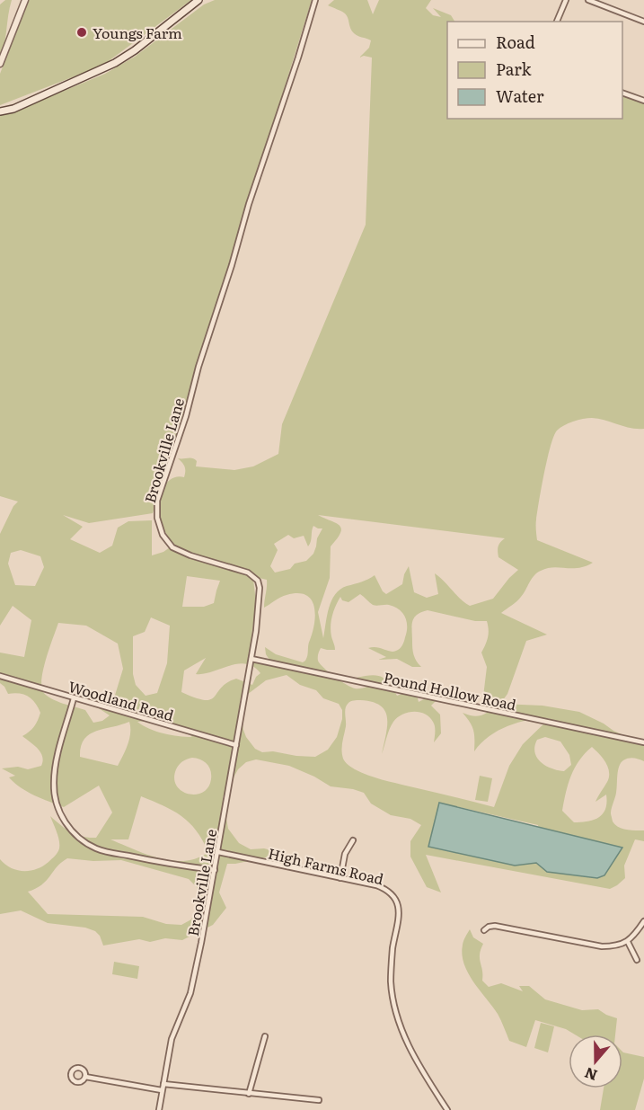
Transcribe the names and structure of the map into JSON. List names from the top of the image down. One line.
{"streets":{"street":["Brookville Lane","Pound Hollow Road","Woodland Road","High Farms Road"]},"crossings":[["Brookville Lane","Pound Hollow Road"],["Brookville Lane","Woodland Road"],["Brookville Lane","High Farms Road"]],"places":["Youngs Farm"],"legend":["Road","Park","Water"],"north":"bottom"}
